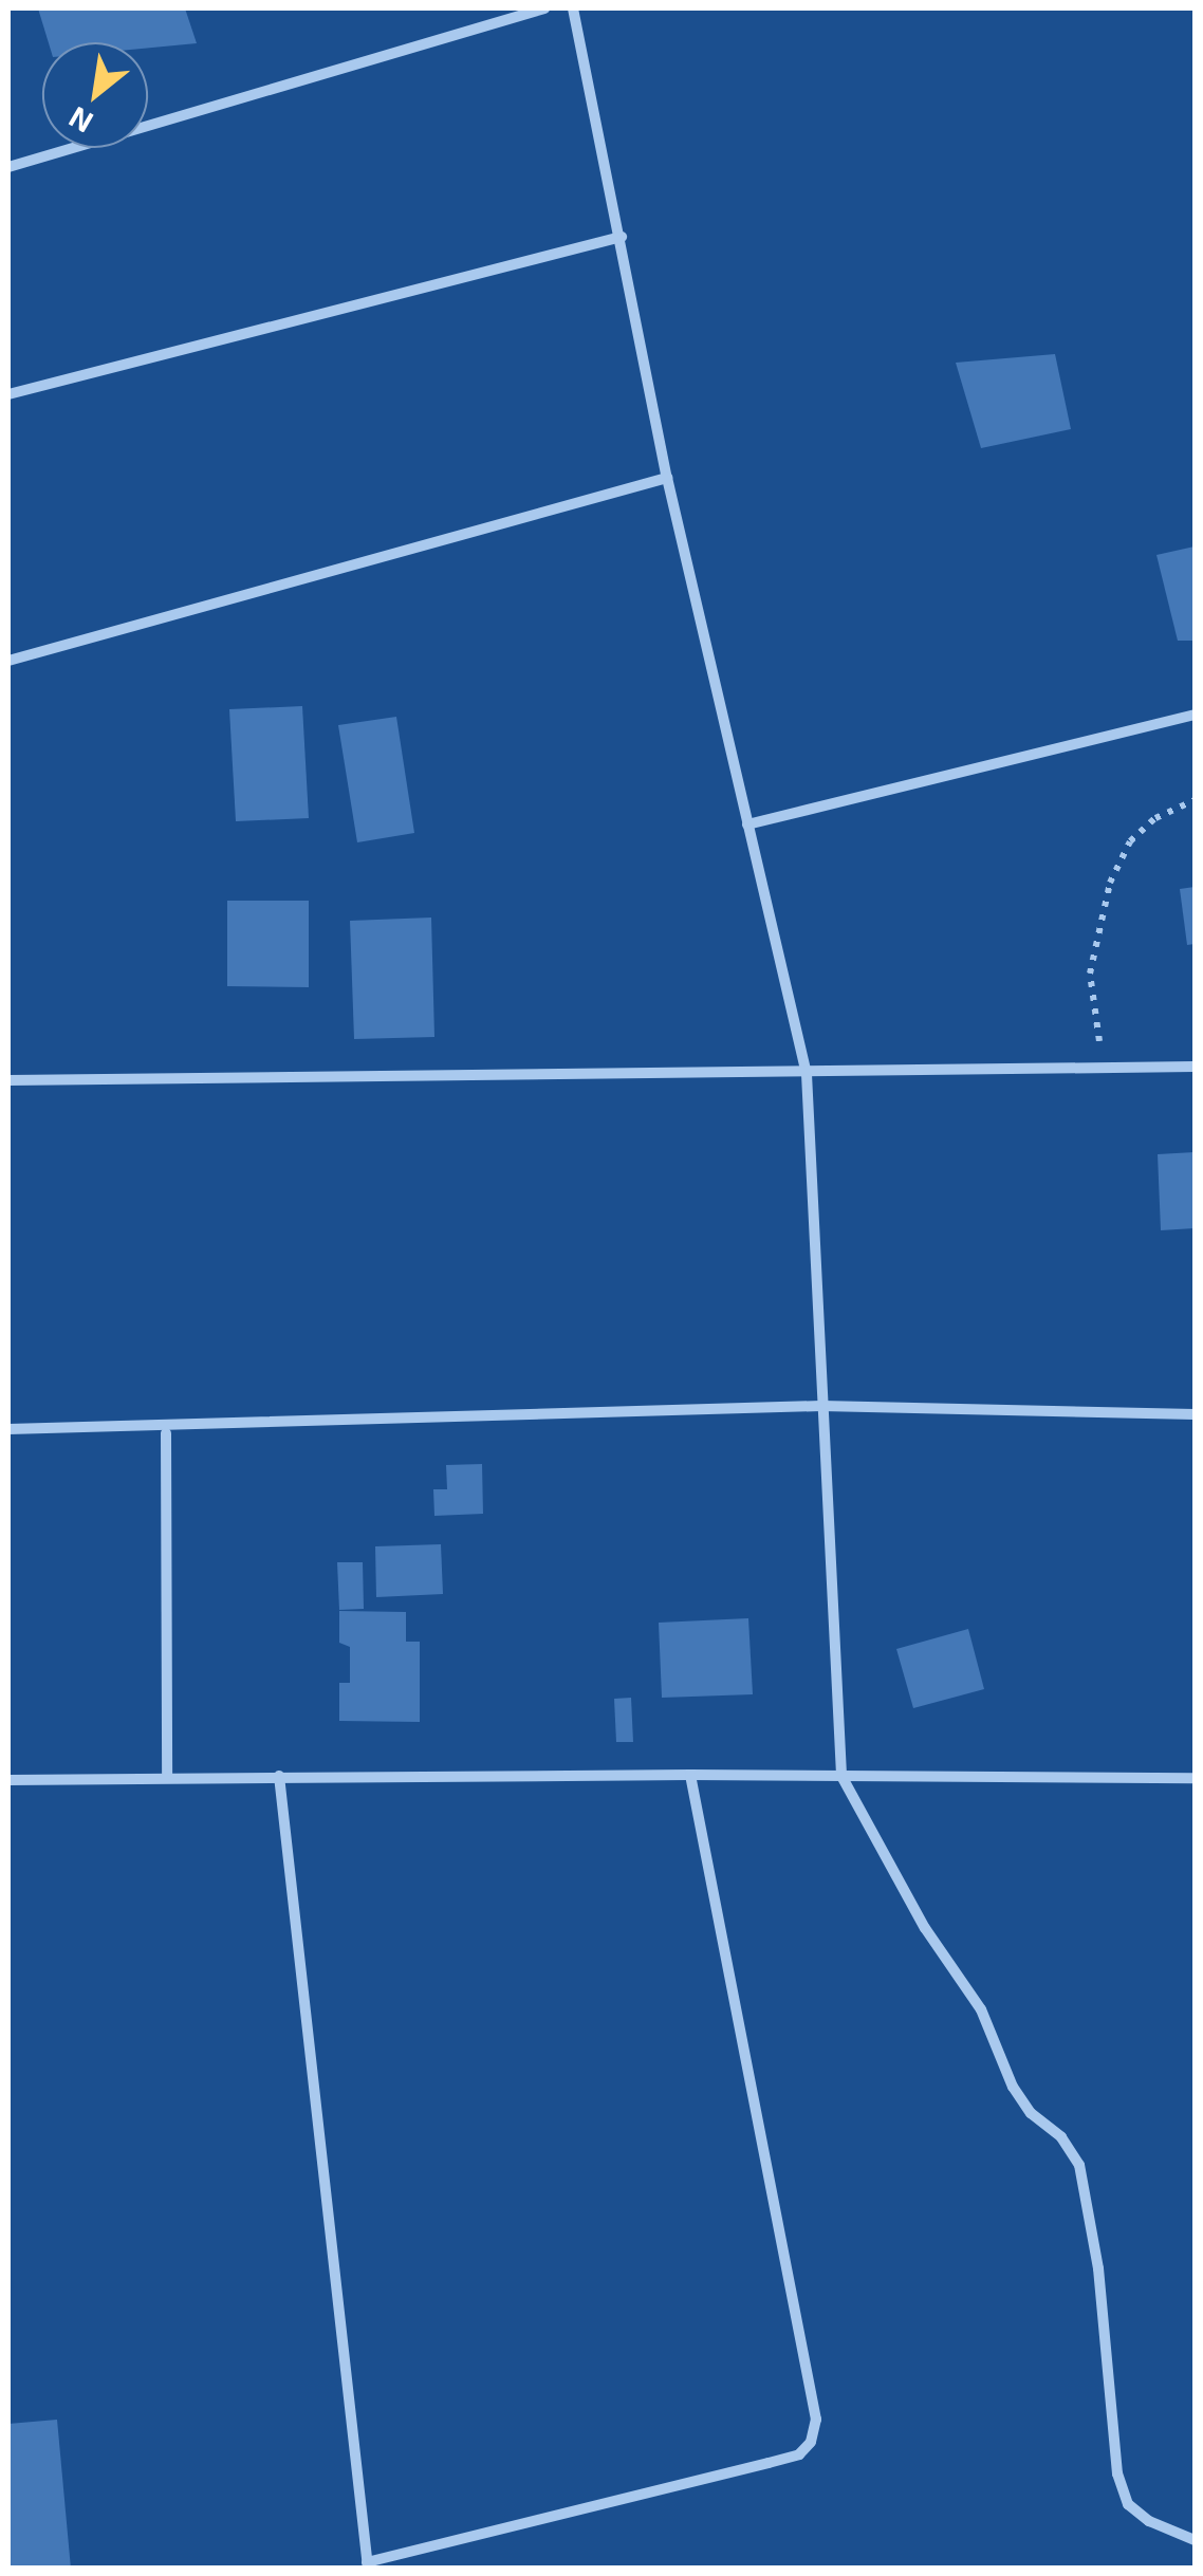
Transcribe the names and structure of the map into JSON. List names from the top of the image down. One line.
{"north":"bottom left"}
